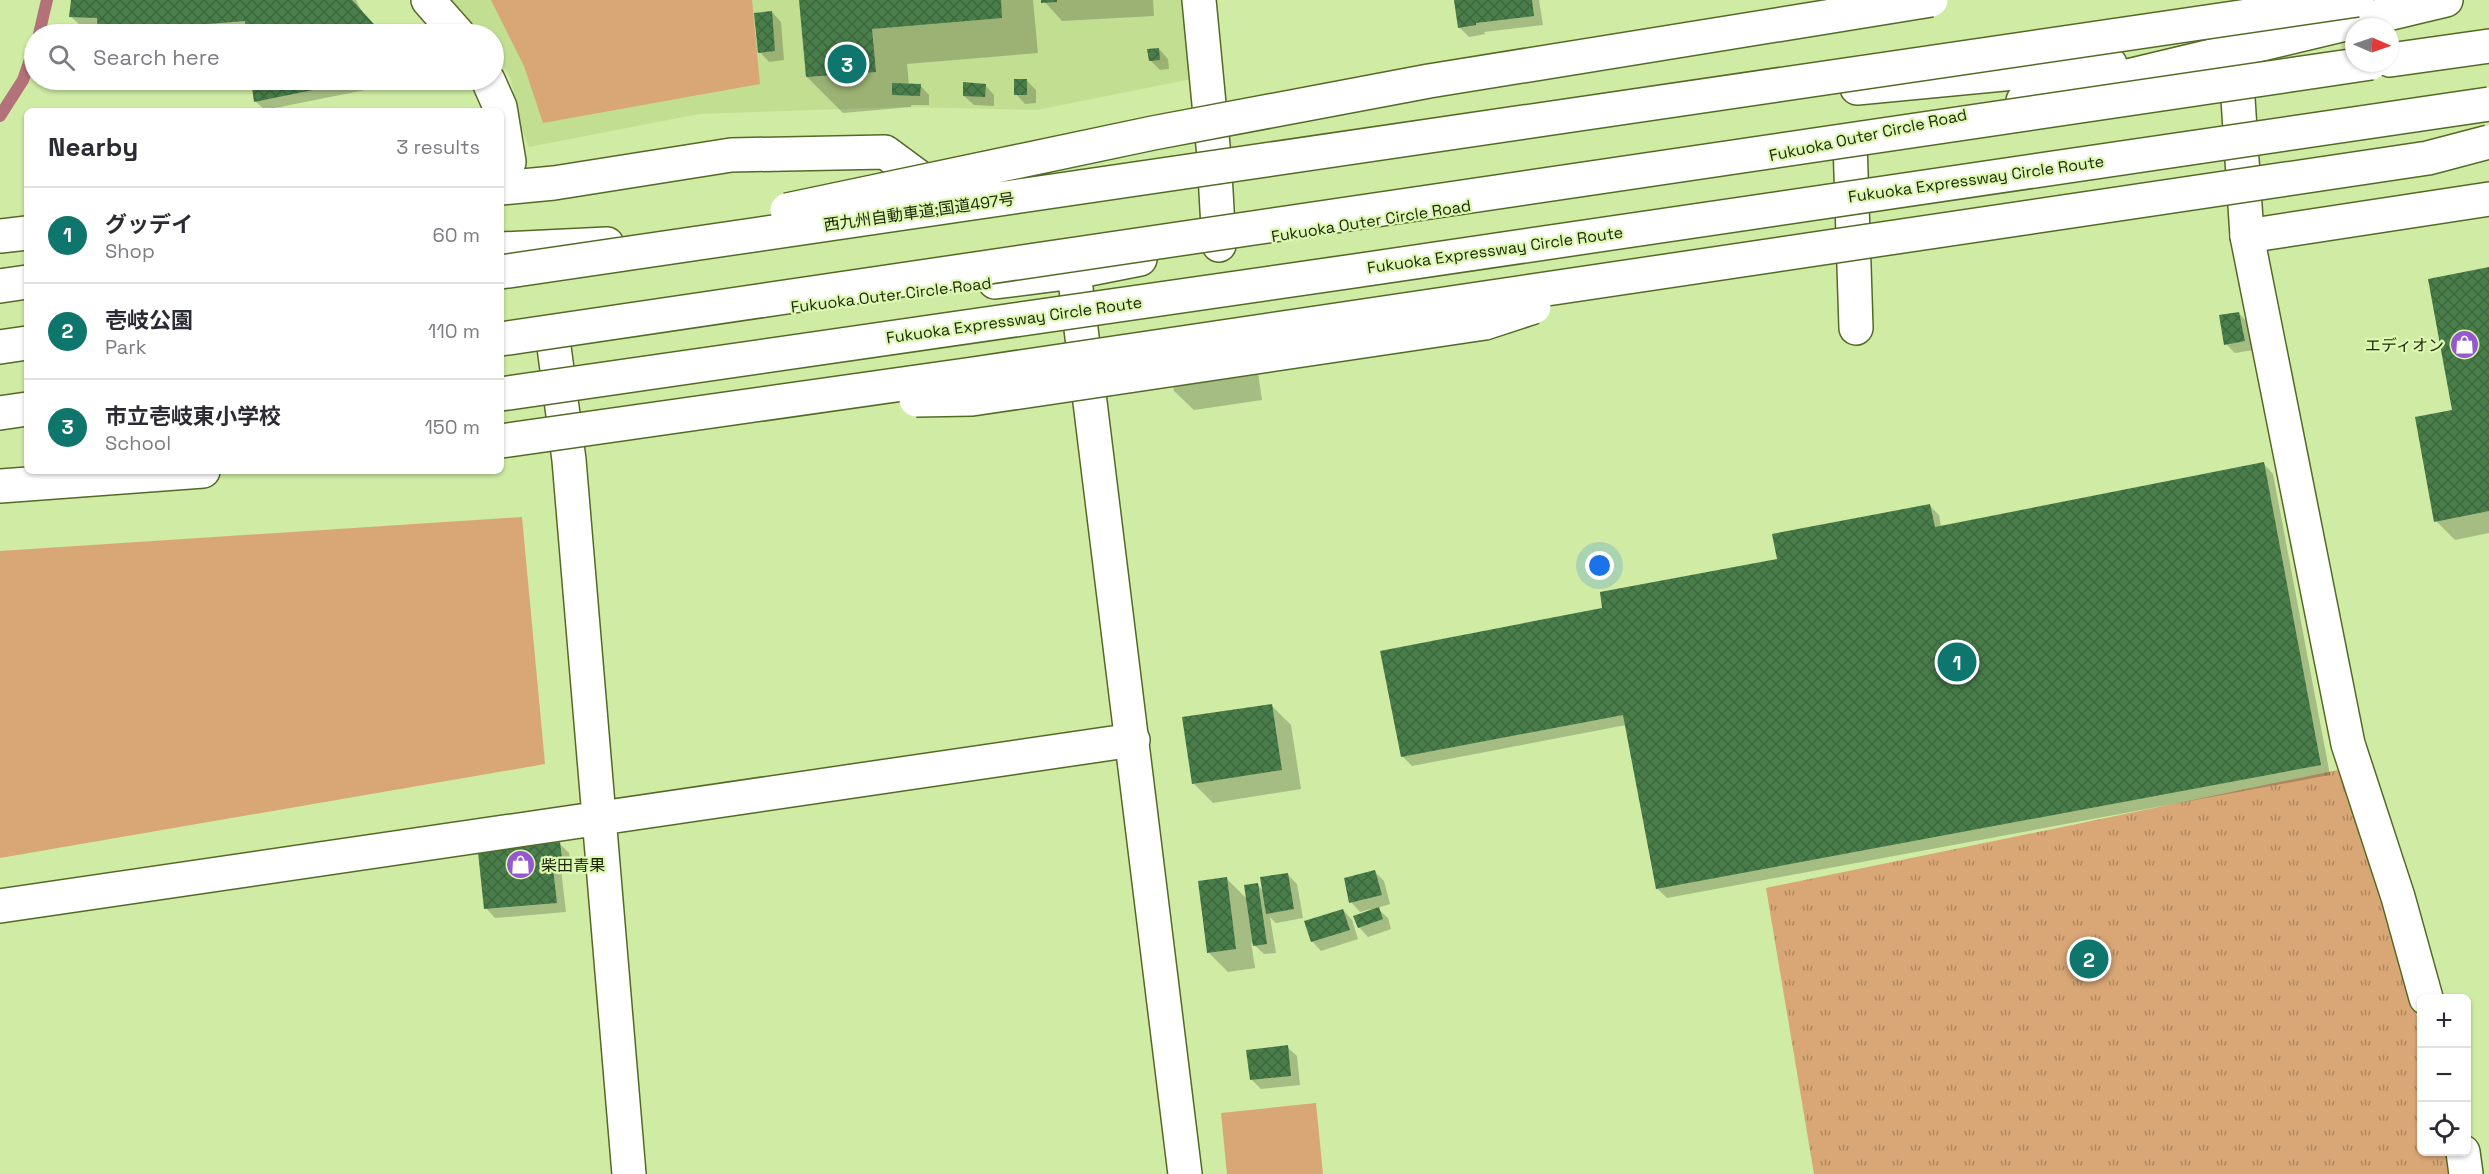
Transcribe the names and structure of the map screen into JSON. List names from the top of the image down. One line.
{"streets":{"main road":["Fukuoka Outer Circle Road","Fukuoka Expressway Circle Route","西九州自動車道;国道497号"]},"places":{"shop":["エディオン","柴田青果"]},"north":"right","page":{"search":"Search here","pins":["3","1","2"],"heading":["Nearby","3 results"],"list":[{"mark":"1","name":"グッデイ","note":"Shop","value":"60 m"},{"mark":"2","name":"壱岐公園","note":"Park","value":"110 m"},{"mark":"3","name":"市立壱岐東小学校","note":"School","value":"150 m"}],"map_buttons":["+","−"]}}
